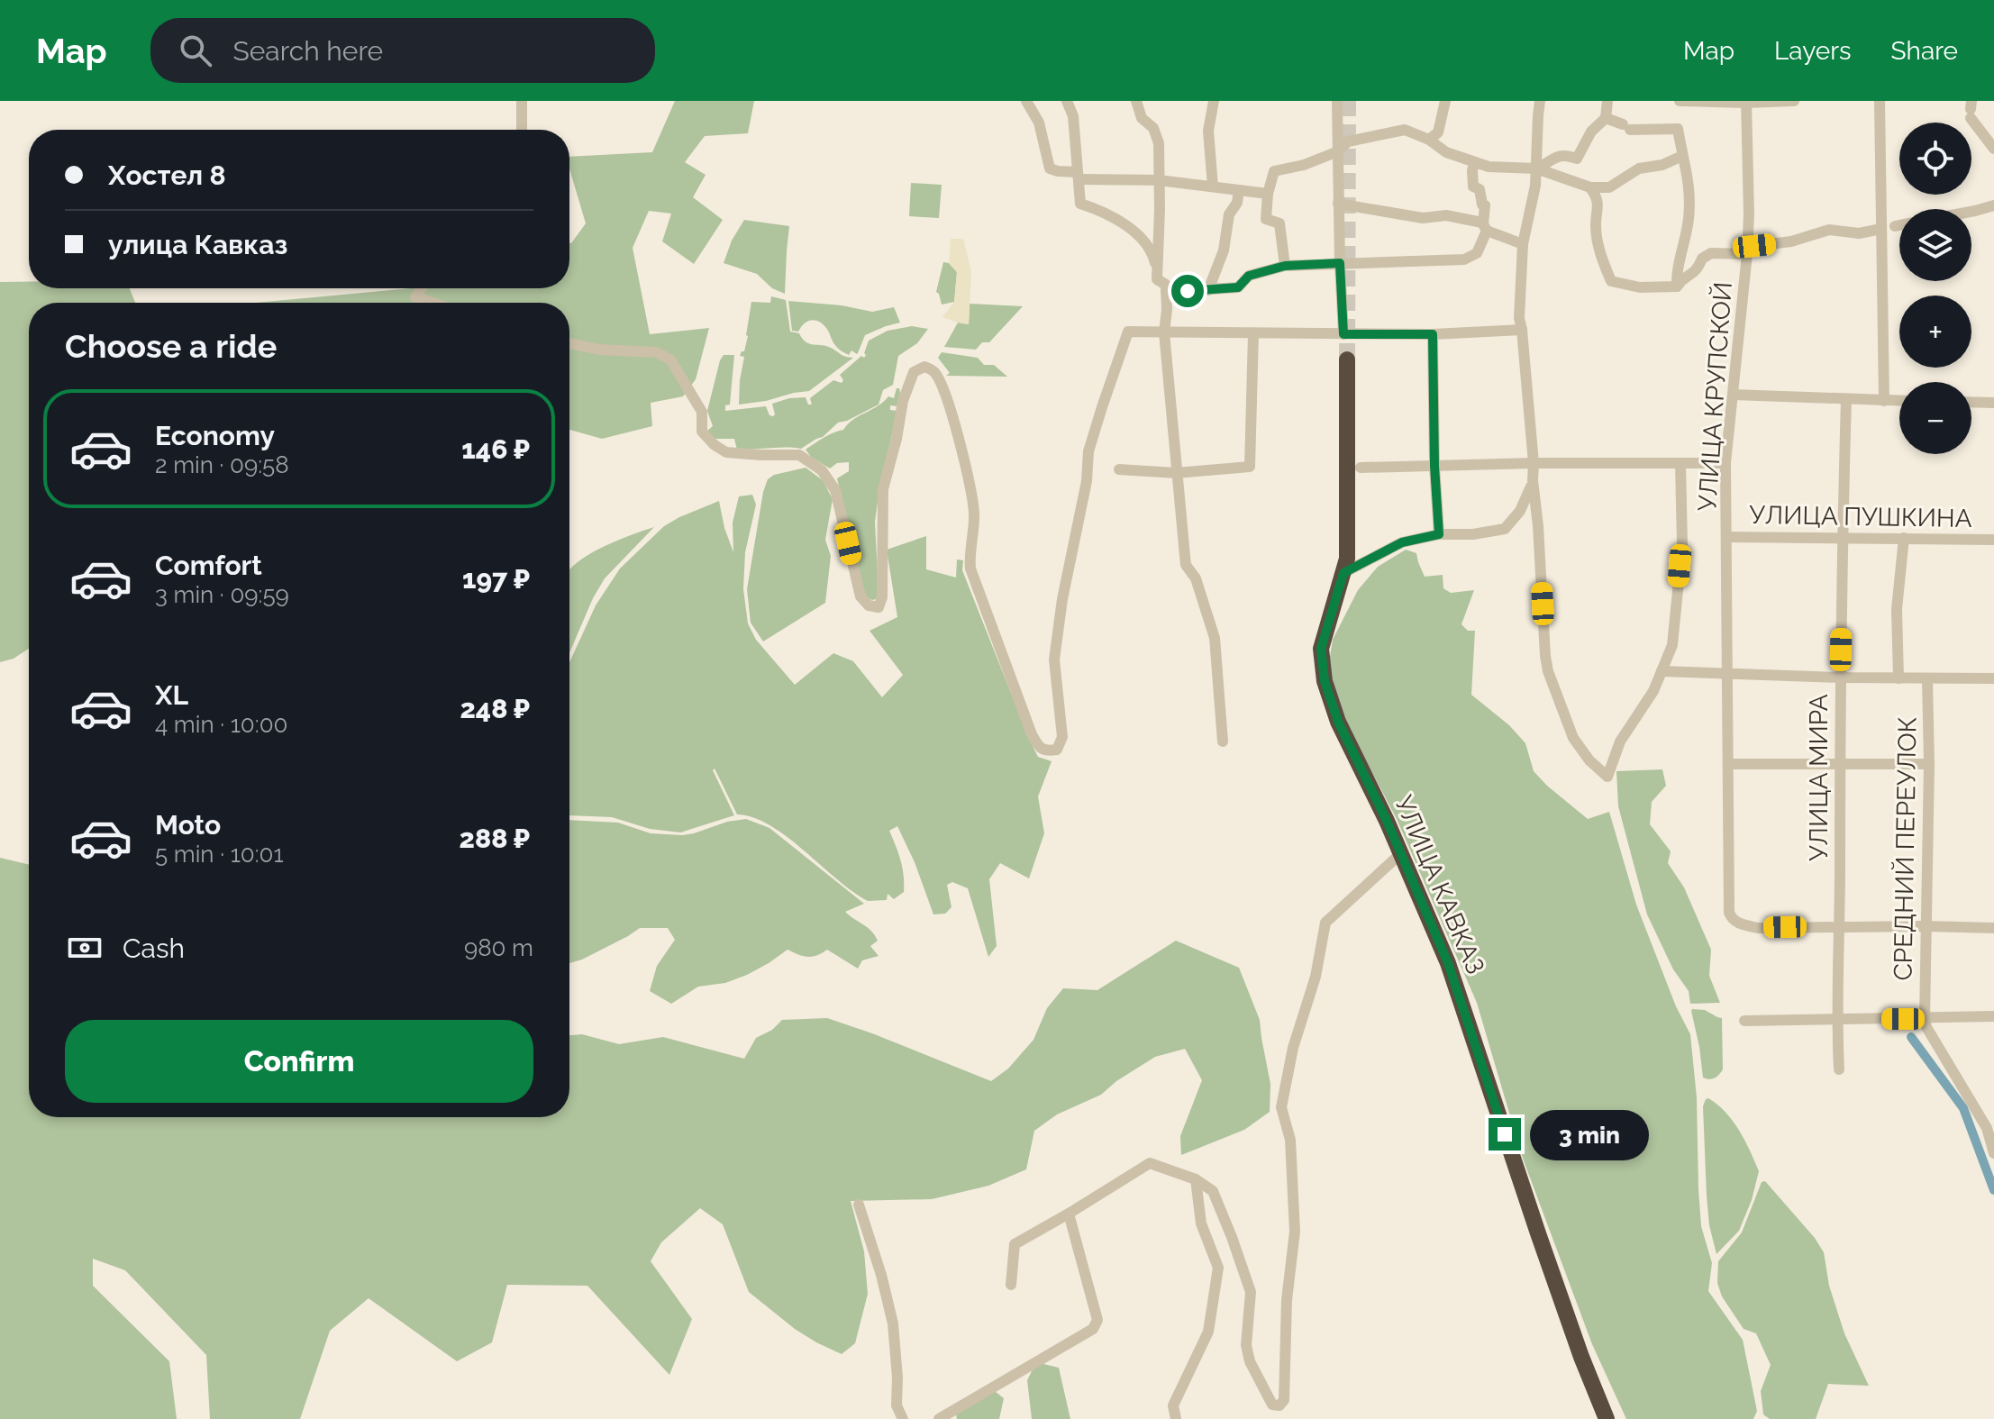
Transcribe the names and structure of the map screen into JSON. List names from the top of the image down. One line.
{"streets":{"highway":["УЛИЦА КАВКАЗ"],"street":["УЛИЦА КРУПСКОЙ","УЛИЦА ПУШКИНА","УЛИЦА МИРА","СРЕДНИЙ ПЕРЕУЛОК"]},"crossings":[["УЛИЦА КРУПСКОЙ","УЛИЦА ПУШКИНА"],["УЛИЦА КРУПСКОЙ","УЛИЦА МИРА"],["УЛИЦА ПУШКИНА","УЛИЦА МИРА"]],"page":{"header":"Map","search":"Search here","nav":["Map","Layers","Share"],"map_buttons":["+","−"],"banner":["Хостел 8","улица Кавказ"],"heading":"Choose a ride","list":[{"name":"Economy","note":"2 min · 09:58","value":"146 ₽"},{"name":"Comfort","note":"3 min · 09:59","value":"197 ₽"},{"name":"XL","note":"4 min · 10:00","value":"248 ₽"},{"name":"Moto","note":"5 min · 10:01","value":"288 ₽"}],"pay":["Cash","980 m"],"buttons":"Confirm","bubble":"3 min"}}
